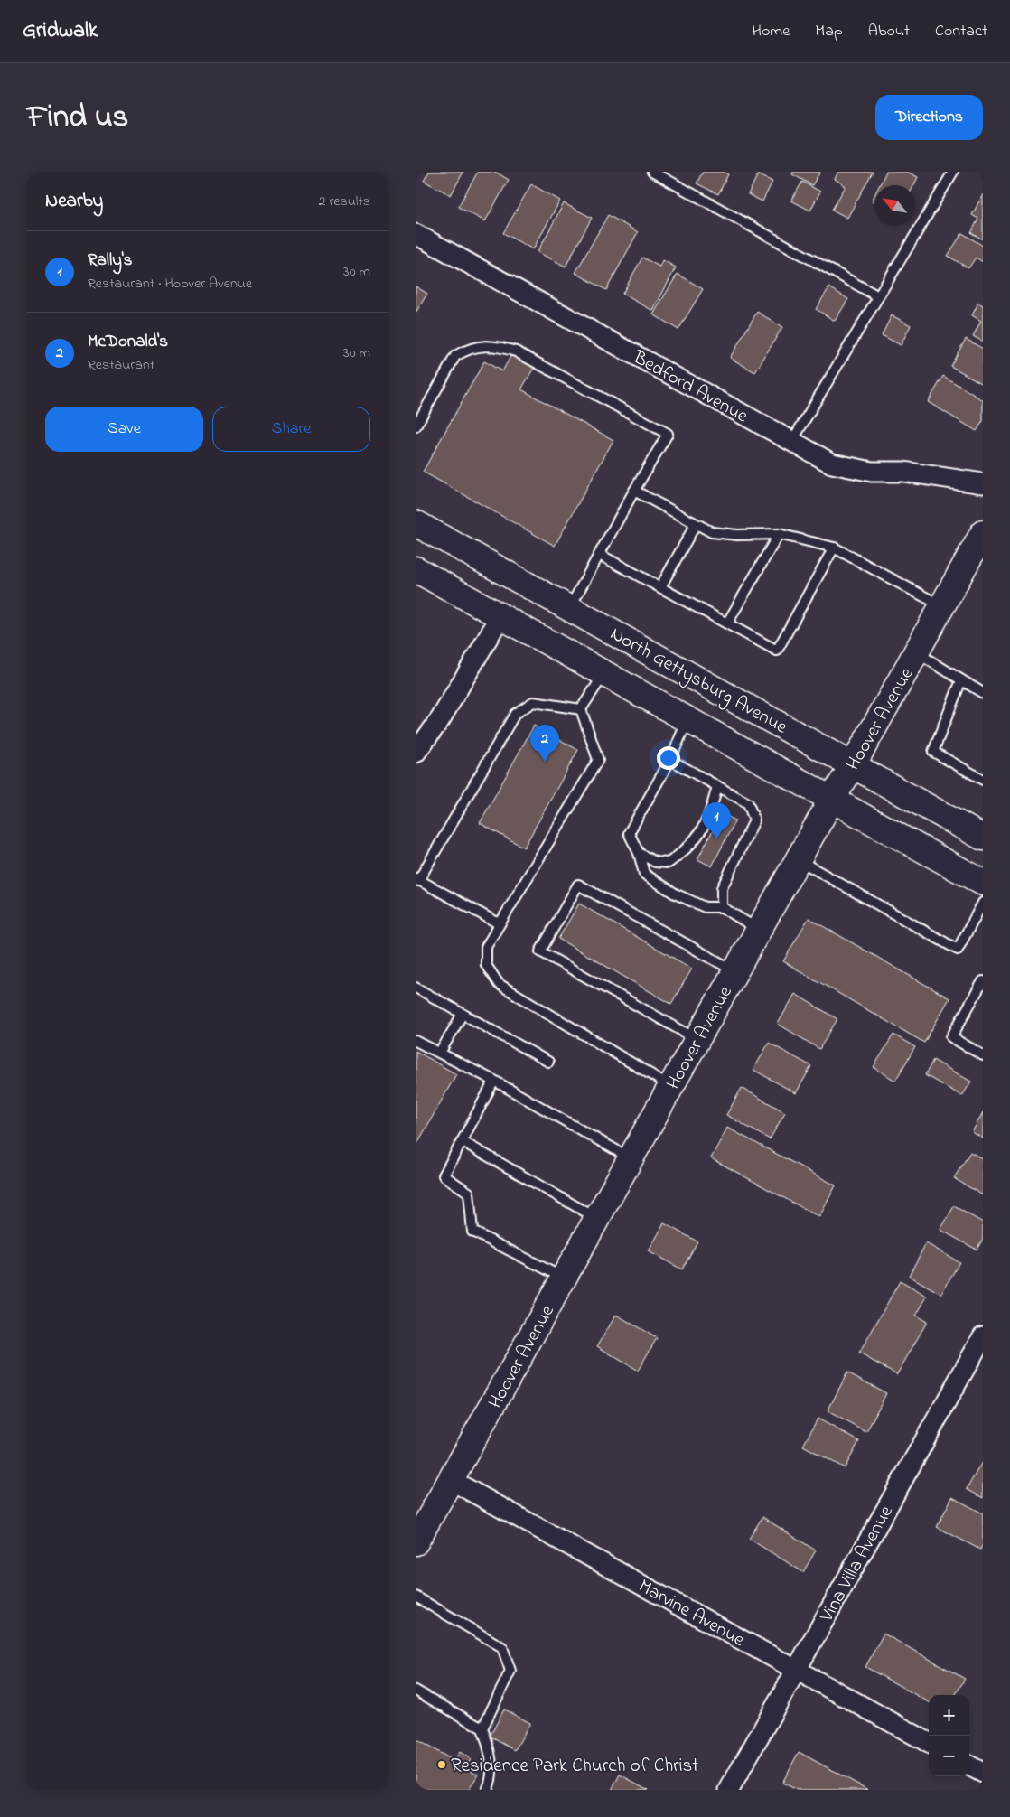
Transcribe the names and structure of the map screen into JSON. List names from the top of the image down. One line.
{"streets":{"main road":["North Gettysburg Avenue","Hoover Avenue"],"street":["Bedford Avenue","Vina Villa Avenue","Marvine Avenue"]},"crossings":[["North Gettysburg Avenue","Hoover Avenue"],["Hoover Avenue","Marvine Avenue"],["Vina Villa Avenue","Marvine Avenue"]],"places":["Residence Park Church of Christ"],"north":"top left","page":{"header":"Gridwalk","nav":["Home","Map","About","Contact"],"title":"Find us","buttons":["Directions",["Save","Share"]],"heading":["Nearby","2 results"],"list":[{"mark":"1","name":"Rally's","note":"Restaurant · Hoover Avenue","value":"30 m"},{"mark":"2","name":"McDonald's","note":"Restaurant","value":"30 m"}],"pins":["2","1"],"map_buttons":["+","−"]}}
